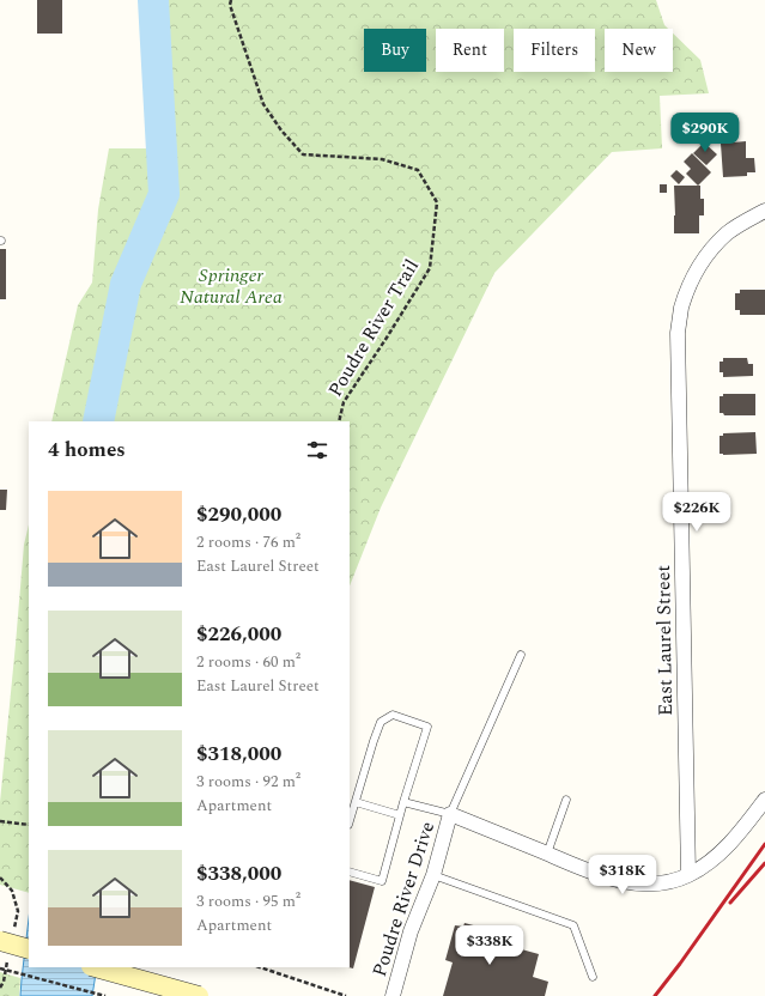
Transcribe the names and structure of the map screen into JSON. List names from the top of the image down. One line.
{"streets":{"street":["East Laurel Street","Poudre River Drive"],"path":["Poudre River Trail"]},"parks":["Springer Natural Area"],"page":{"chip":["Buy","Rent","Filters","New"],"price":["$290K","$226K","$318K","$338K"],"heading":"4 homes","list":[{"name":"$290,000","note":"2 rooms · 76 m² · East Laurel Street"},{"name":"$226,000","note":"2 rooms · 60 m² · East Laurel Street"},{"name":"$318,000","note":"3 rooms · 92 m² · Apartment"},{"name":"$338,000","note":"3 rooms · 95 m² · Apartment"}]}}
